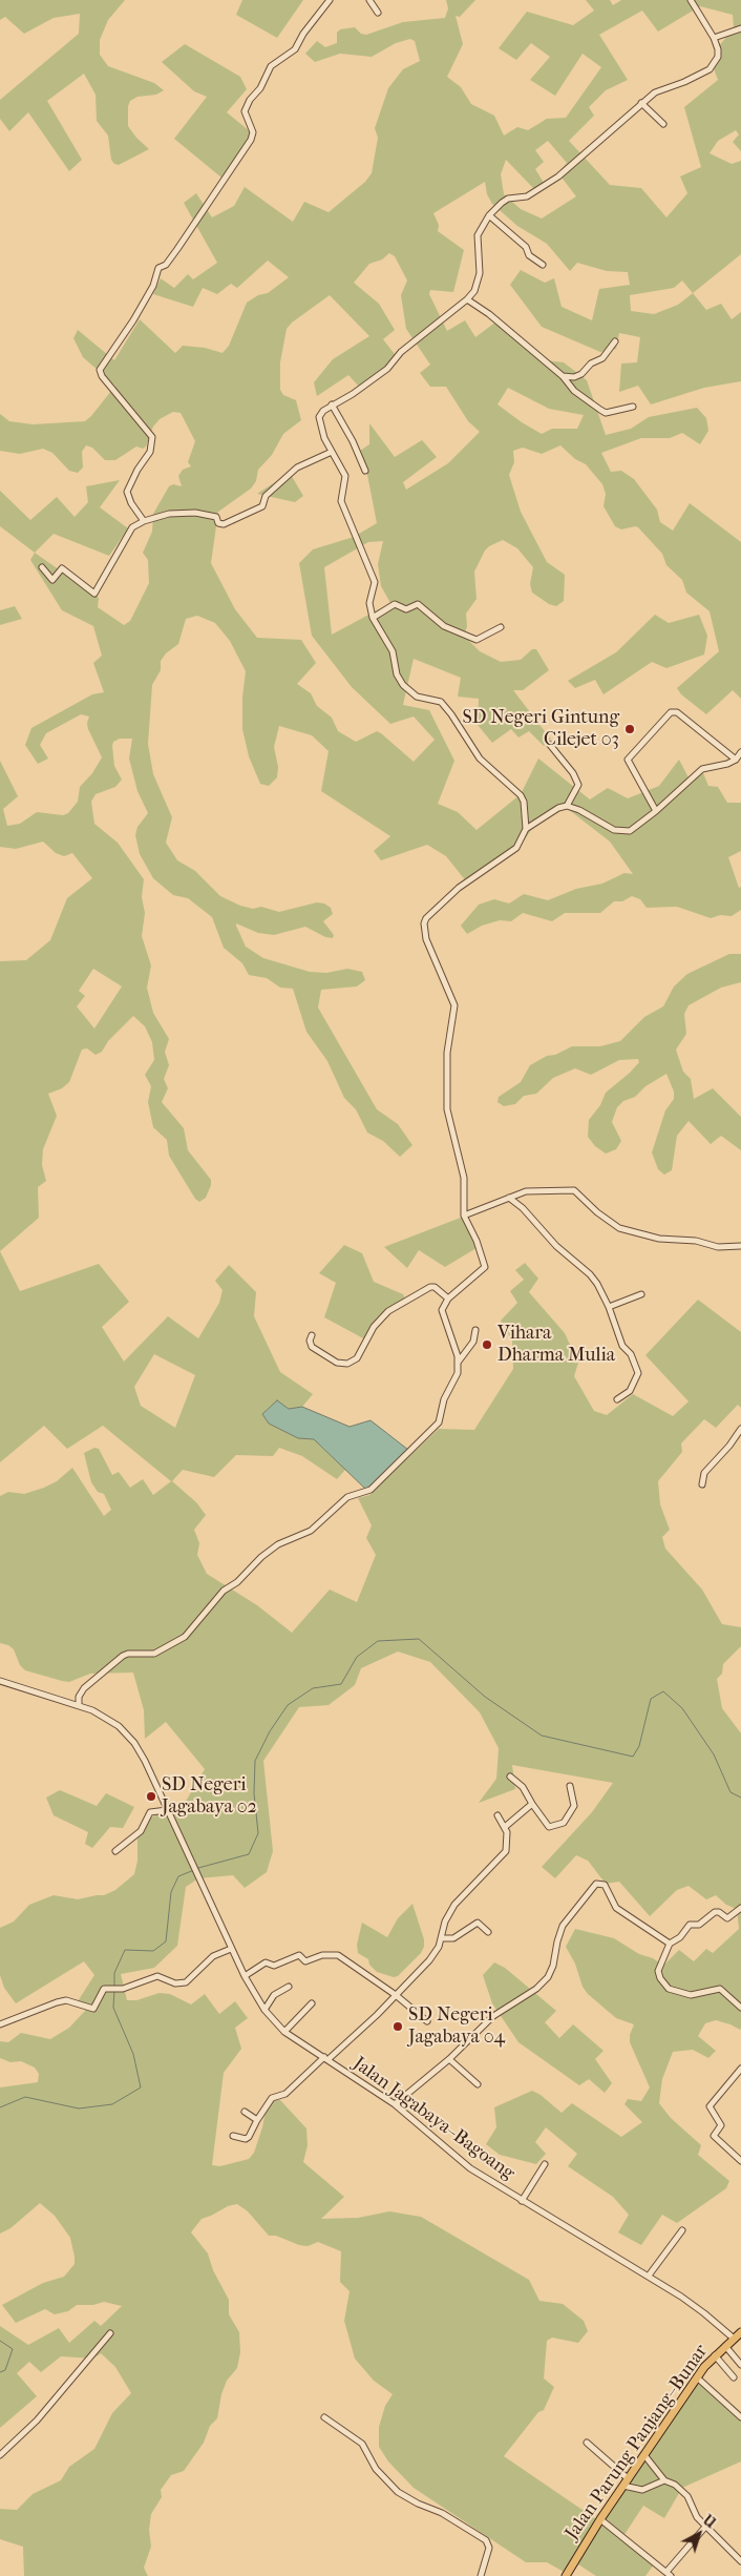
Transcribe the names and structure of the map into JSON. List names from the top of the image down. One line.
{"streets":{"main road":["Jalan Parung Panjang–Bunar"],"street":["Jalan Jagabaya–Bagoang"]},"crossings":[["Jalan Jagabaya–Bagoang","Jalan Parung Panjang–Bunar"]],"places":["SD Negeri Gintung Cilejet 03","Vihara Dharma Mulia","SD Negeri Jagabaya 02","SD Negeri Jagabaya 04"],"north":"top right"}
